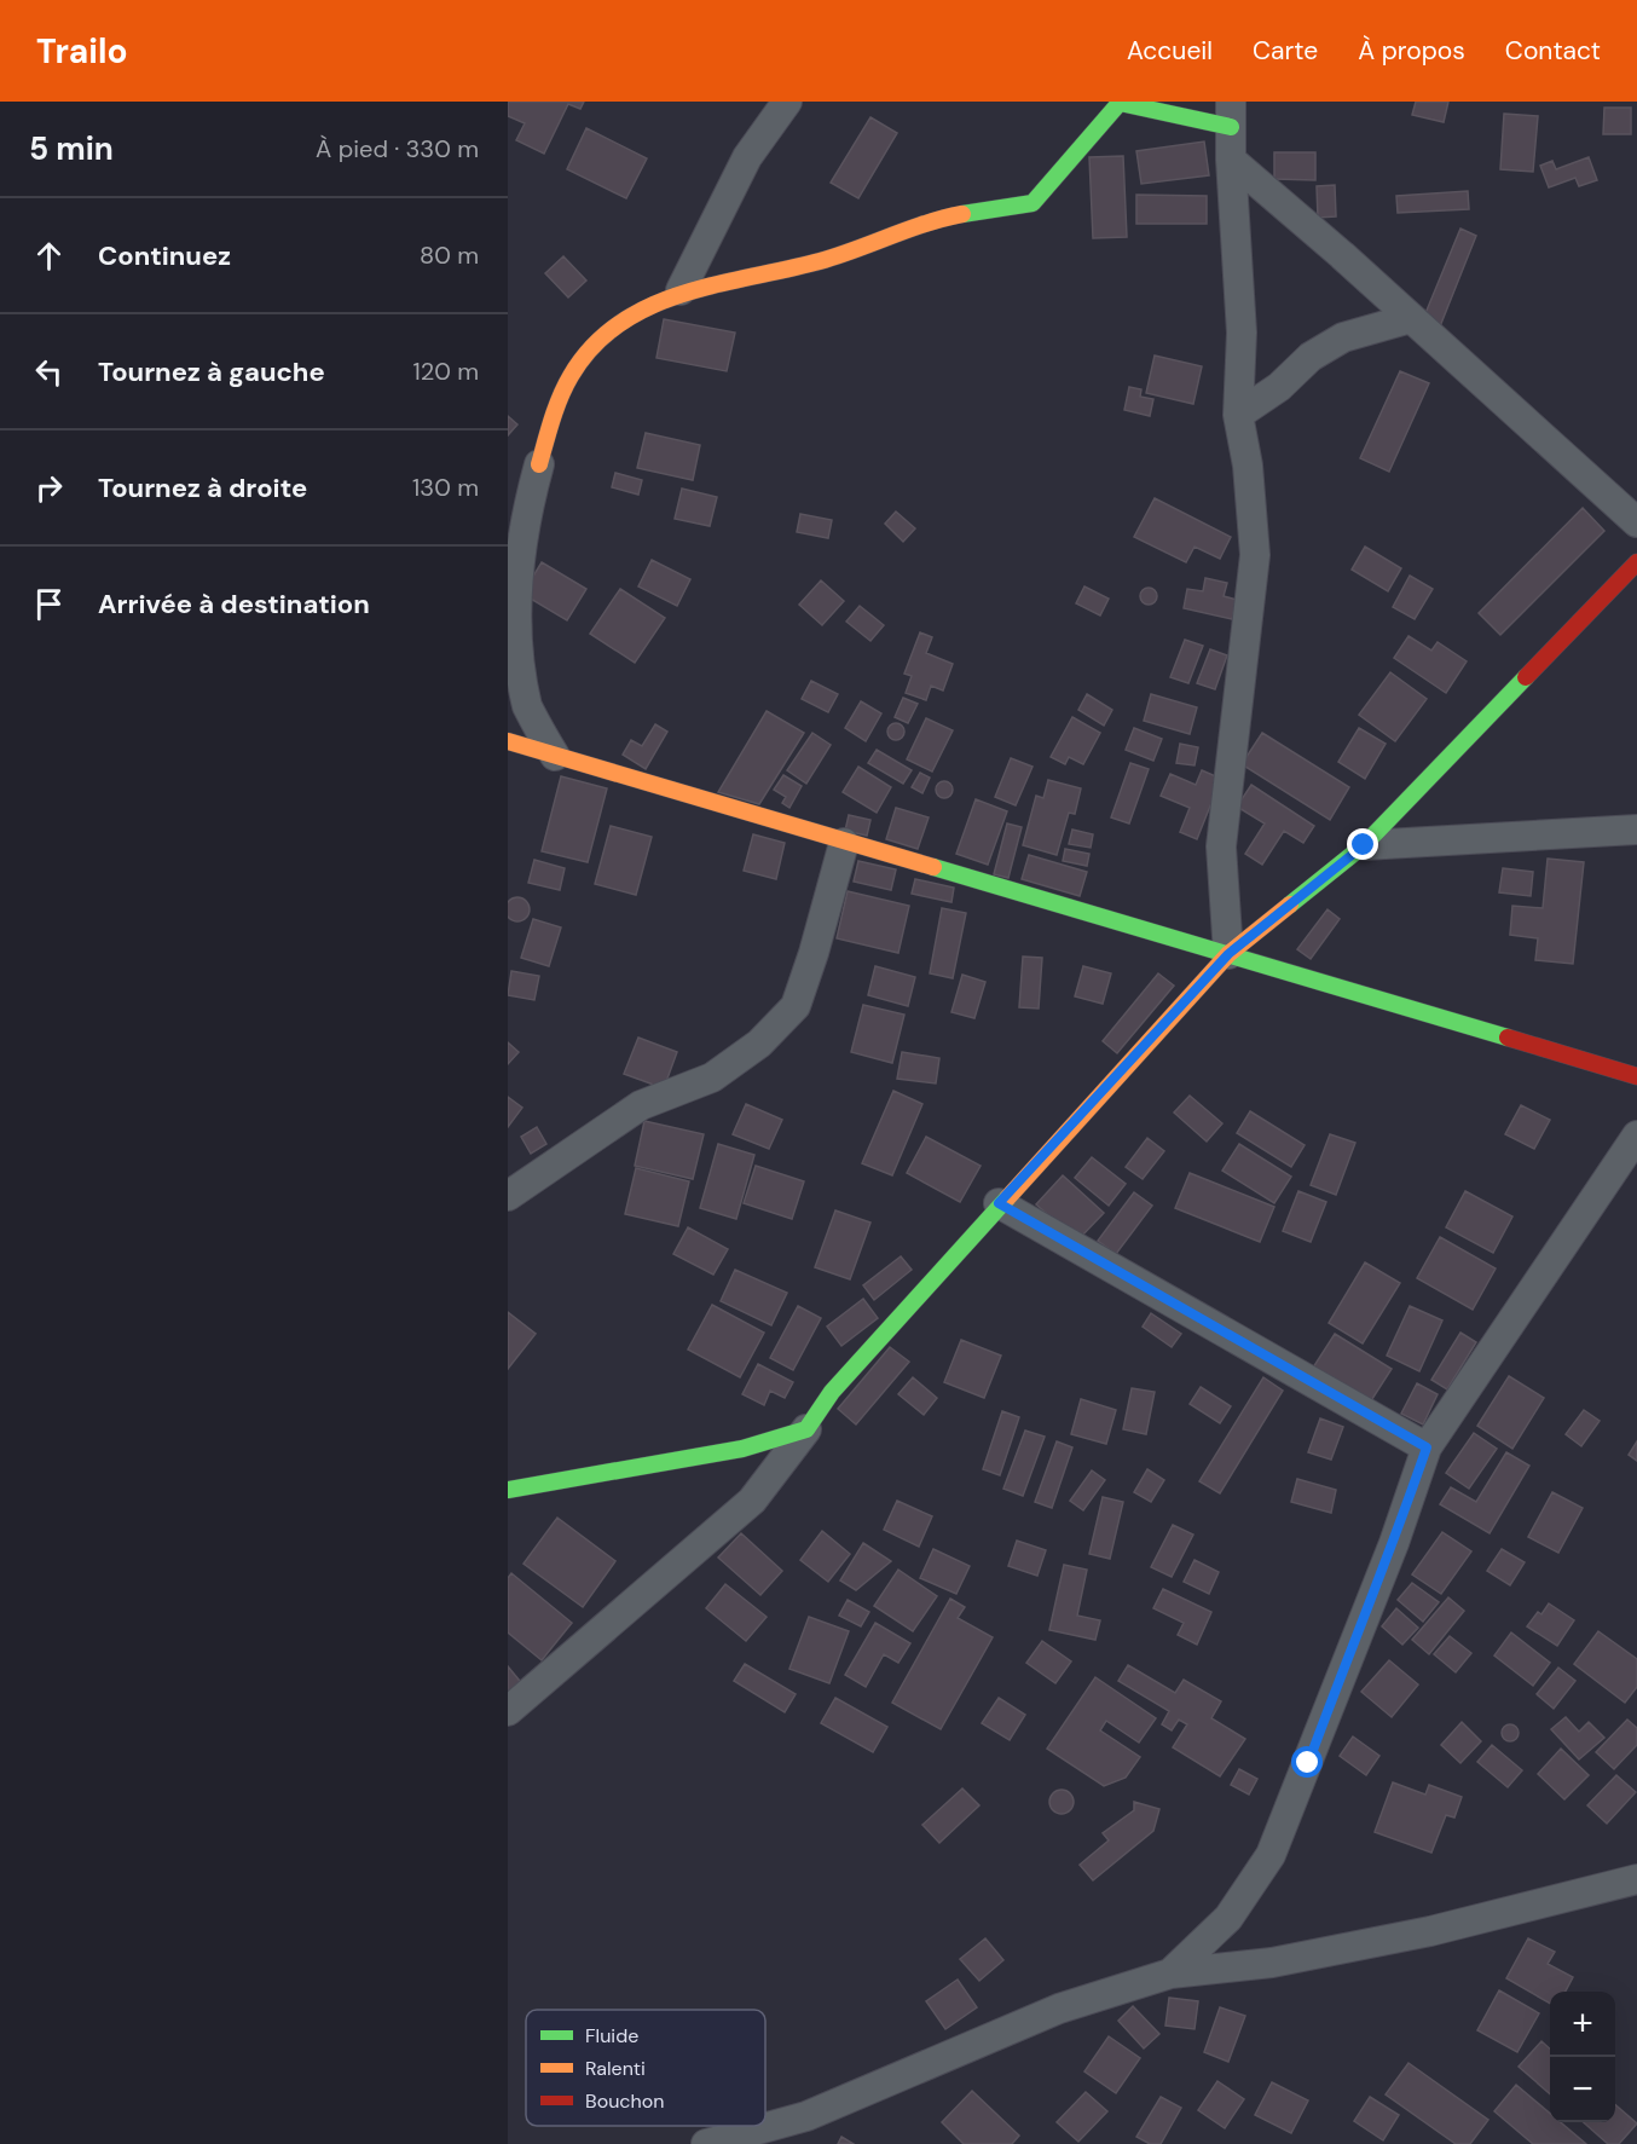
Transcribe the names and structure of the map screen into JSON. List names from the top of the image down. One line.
{"legend":["Fluide","Ralenti","Bouchon"],"page":{"header":"Trailo","nav":["Accueil","Carte","À propos","Contact"],"heading":["5 min","À pied · 330 m"],"list":[["Continuez","80 m"],["Tournez à gauche","120 m"],["Tournez à droite","130 m"],"Arrivée à destination"],"map_buttons":["+","−"]}}
